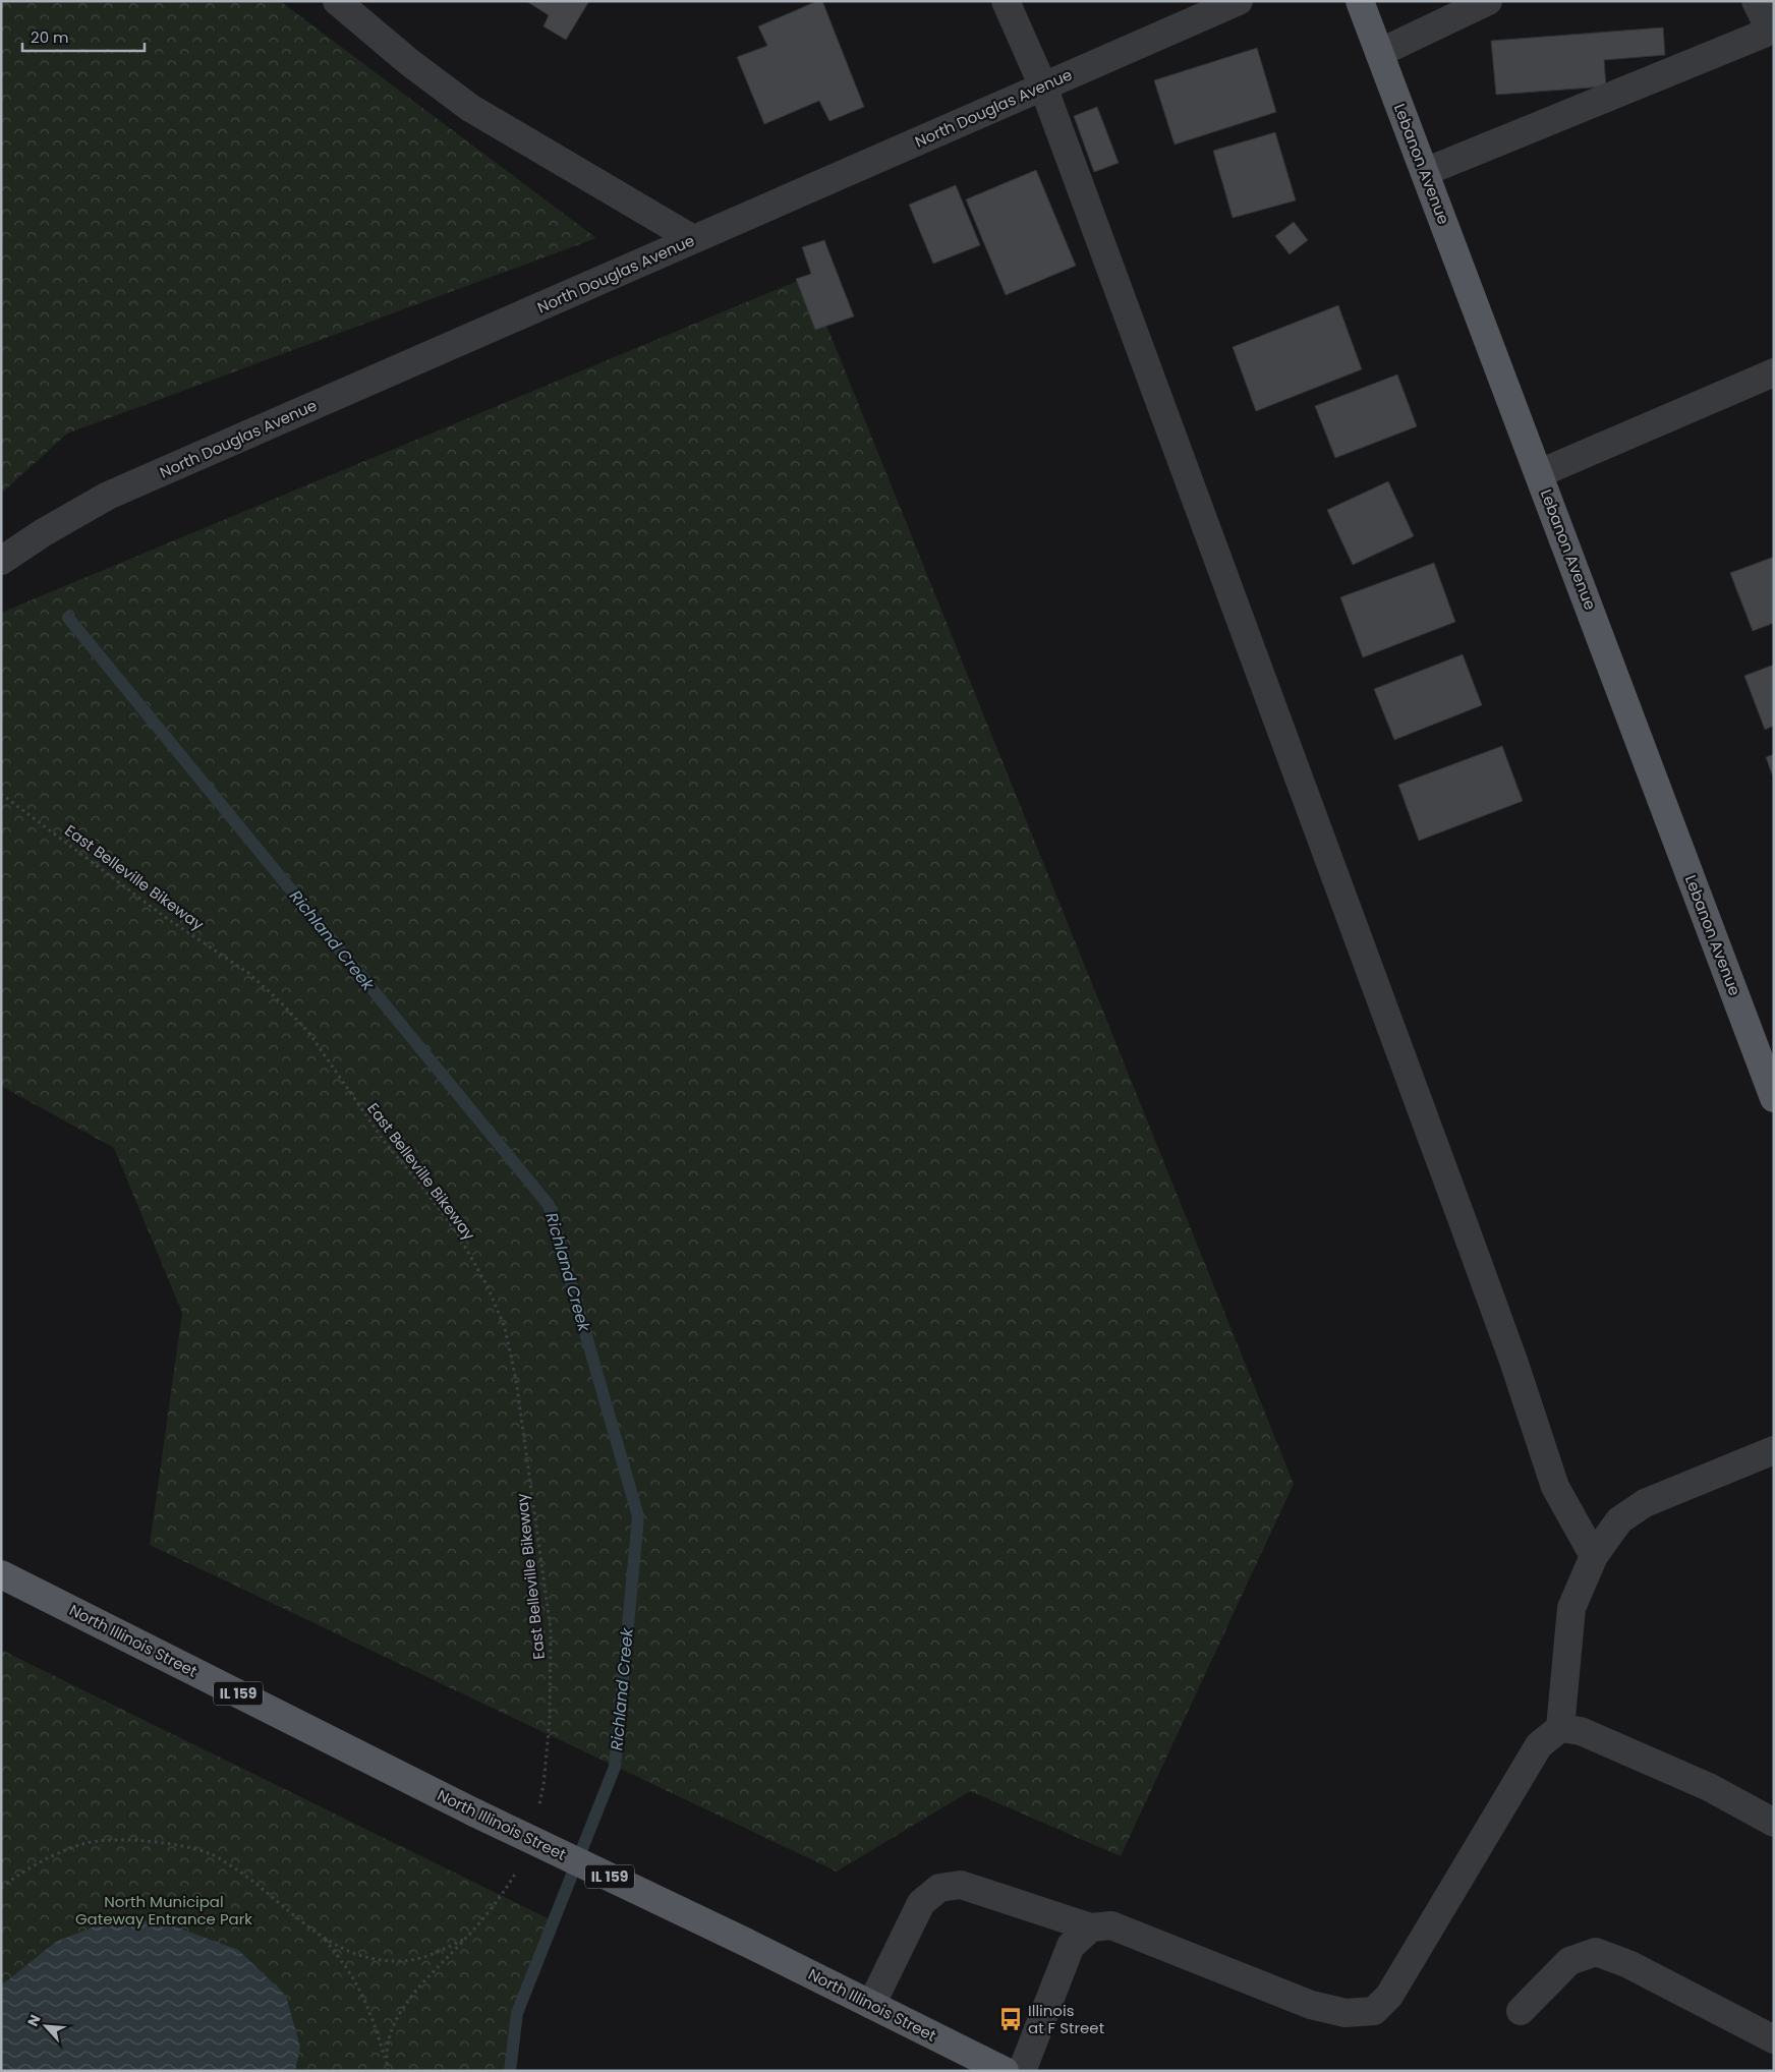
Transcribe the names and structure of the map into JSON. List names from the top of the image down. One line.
{"streets":{"main road":["Lebanon Avenue","North Illinois Street","IL 159"],"street":["North Douglas Avenue"],"path":["East Belleville Bikeway"]},"water":["Richland Creek"],"parks":["North Municipal Gateway Entrance Park"],"places":{"bus stop":["Illinois at F Street"]},"scale_bar":"20 m","north":"top left"}
